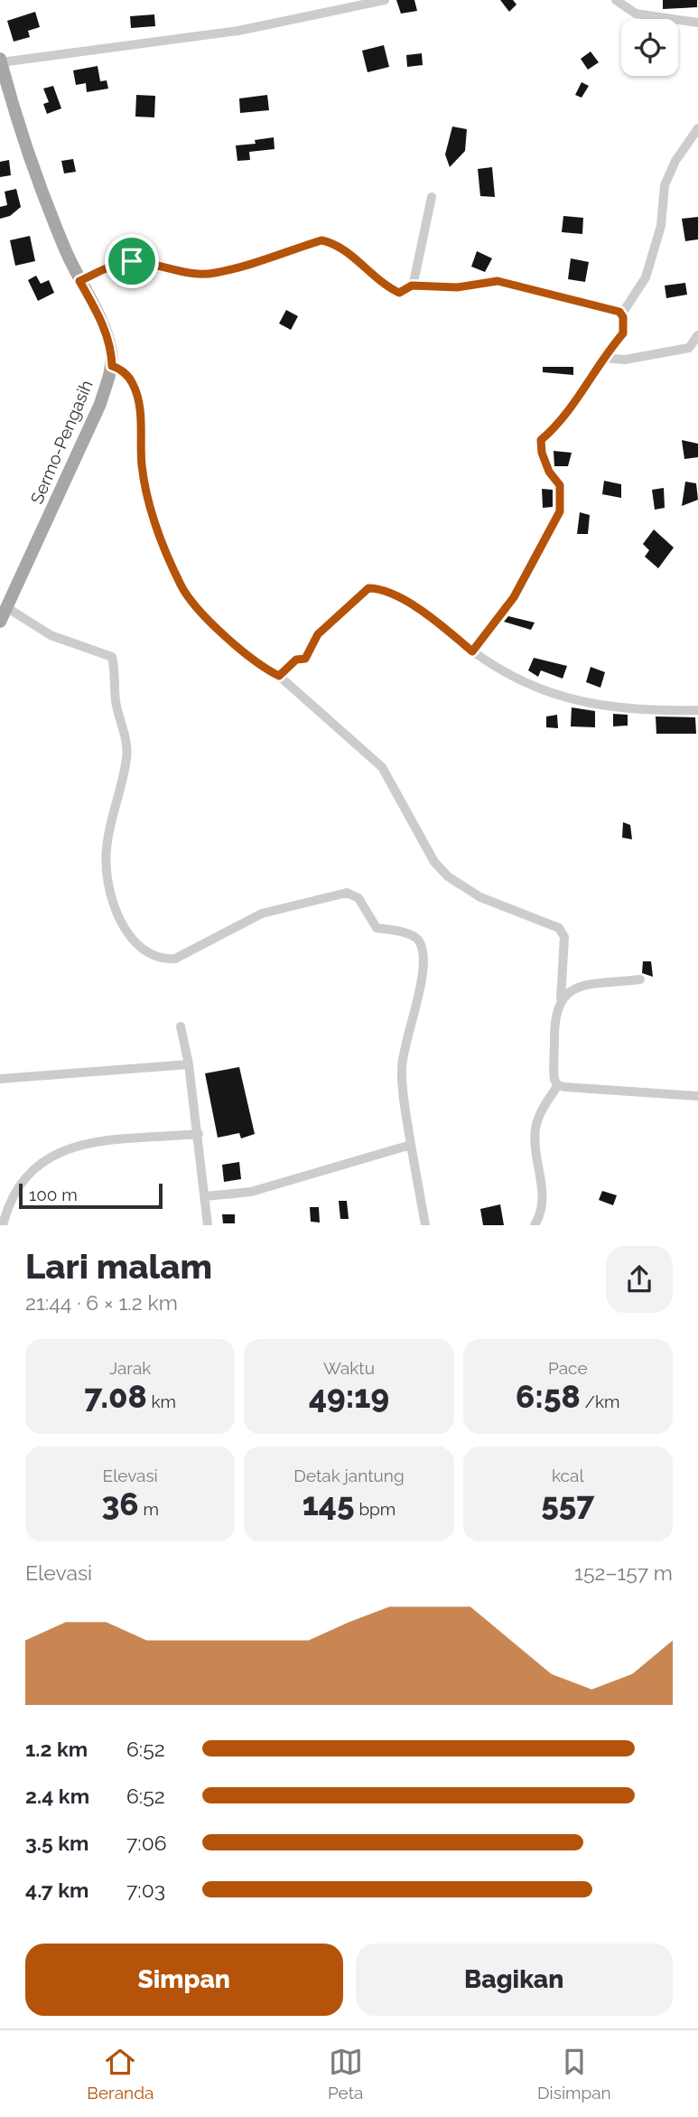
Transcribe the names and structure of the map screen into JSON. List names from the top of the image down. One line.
{"streets":{"main road":["Sermo-Pengasih"]},"scale_bar":"100 m","page":{"scale":"100 m","heading":["Lari malam","21:44 · 6 × 1.2 km"],"stats":[["Jarak","7.08 km"],["Waktu","49:19"],["Pace","6:58 /km"],["Elevasi","36 m"],["Detak jantung","145 bpm"],["kcal","557"]],"chart":["Elevasi","152–157 m"],"list":[{"name":"1.2 km","note":"6:52"},{"name":"2.4 km","note":"6:52"},{"name":"3.5 km","note":"7:06"},{"name":"4.7 km","note":"7:03"}],"buttons":["Simpan","Bagikan"],"tabs":["Beranda","Peta","Disimpan"]}}
